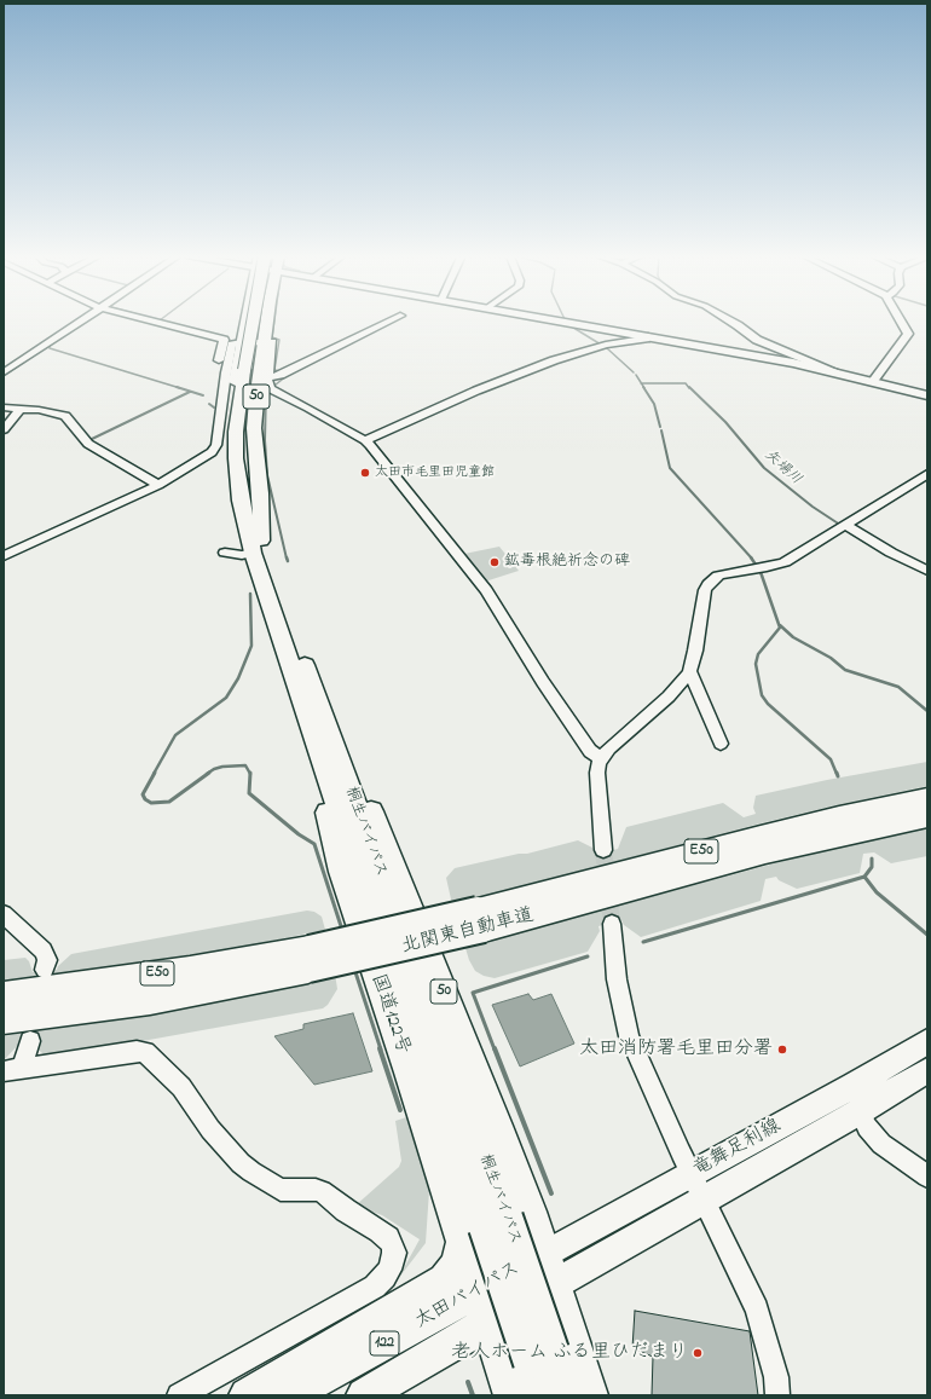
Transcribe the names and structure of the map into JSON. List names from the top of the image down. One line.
{"streets":{"highway":["50","桐生バイパス","E50","北関東自動車道","太田バイパス","122"],"main road":["竜舞足利線"]},"crossings":[["50","桐生バイパス"],["50","竜舞足利線"],["50","太田バイパス"],["竜舞足利線","太田バイパス"]],"water":["矢場川"],"places":["太田市毛里田児童館","鉱毒根絶祈念の碑","太田消防署毛里田分署","老人ホーム ふる里ひだまり"]}
